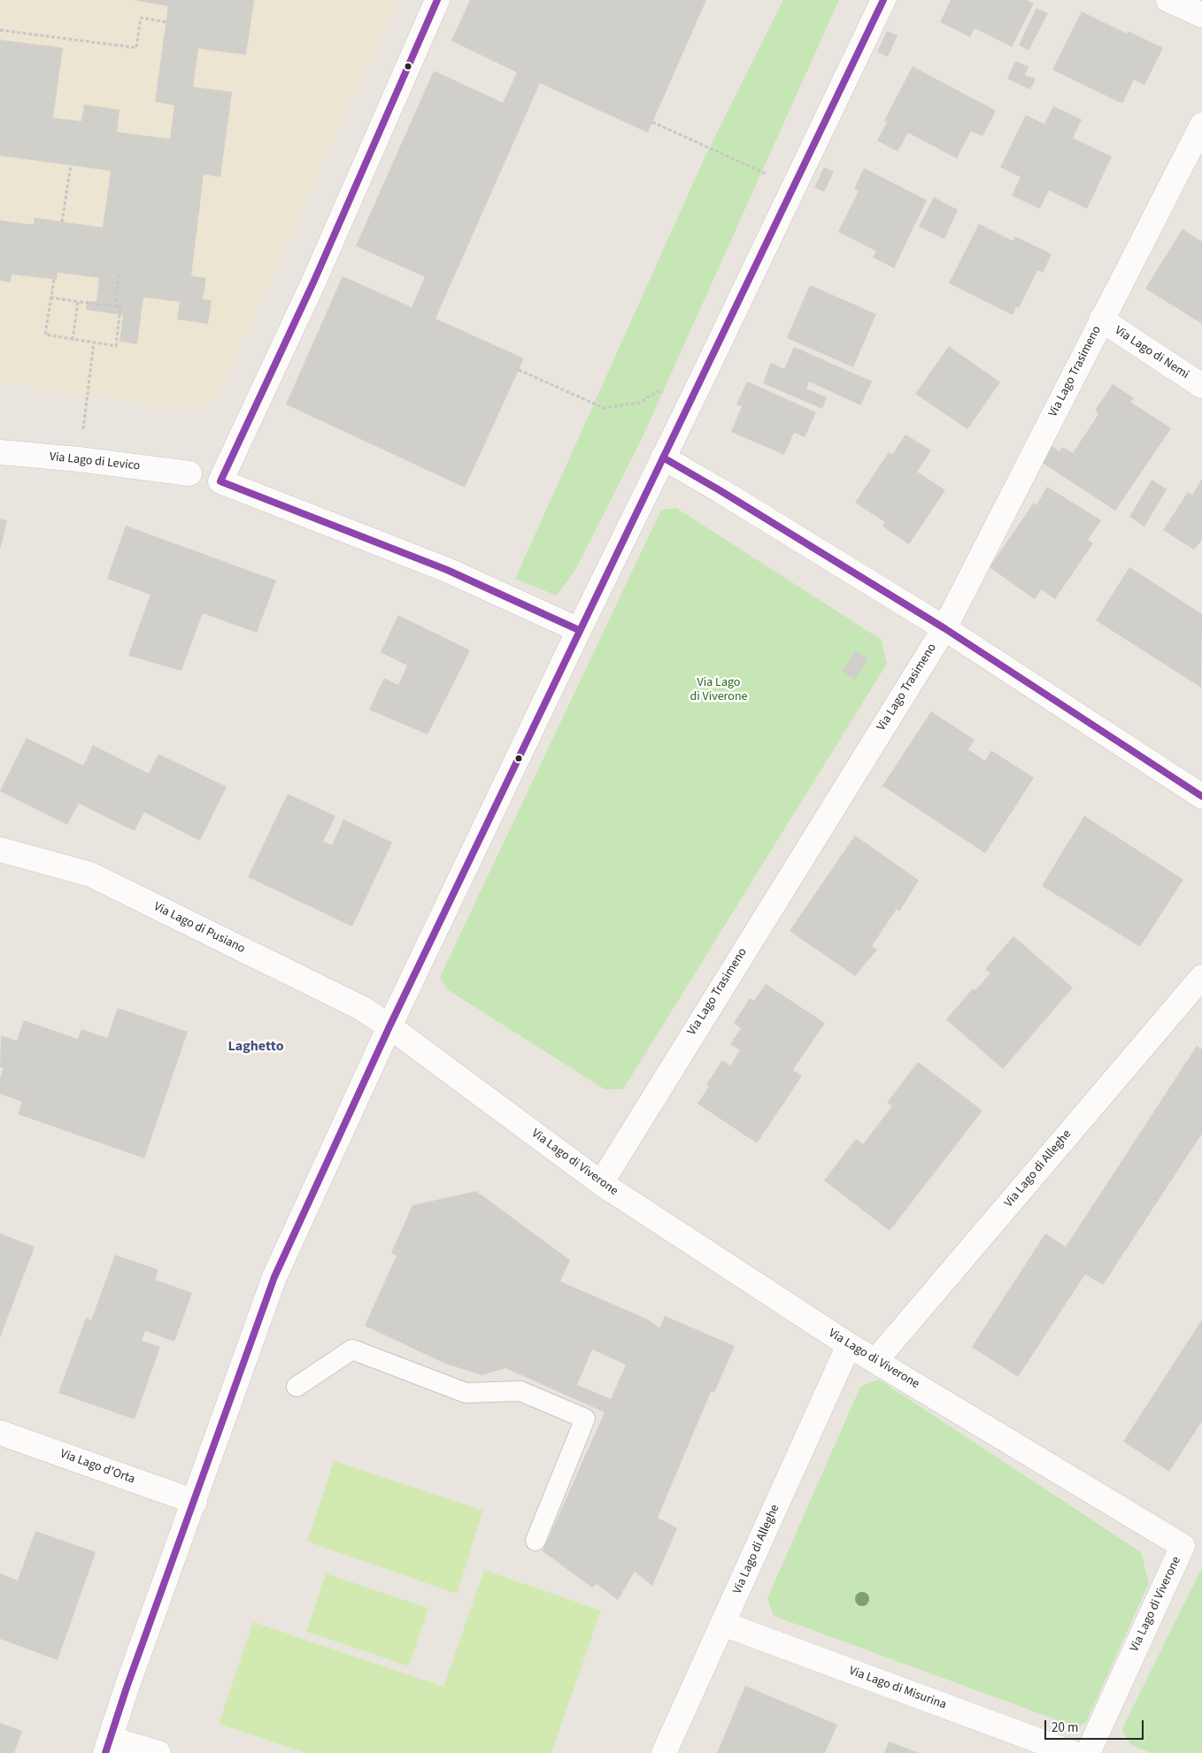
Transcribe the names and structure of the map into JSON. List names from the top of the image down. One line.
{"streets":{"street":["Via Lago di Nemi","Via Lago Trasimeno","Via Lago di Levico","Via Lago di Pusiano","Via Lago di Viverone","Via Lago di Alleghe","Via Lago d'Orta","Via Lago di Misurina"]},"crossings":[["Via Lago di Nemi","Via Lago Trasimeno"],["Via Lago Trasimeno","Via Lago di Viverone"],["Via Lago di Pusiano","Via Lago di Viverone"],["Via Lago di Viverone","Via Lago di Alleghe"],["Via Lago di Alleghe","Via Lago di Misurina"]],"districts":["Laghetto"],"parks":["Via Lago di Viverone"],"scale_bar":"20 m"}
